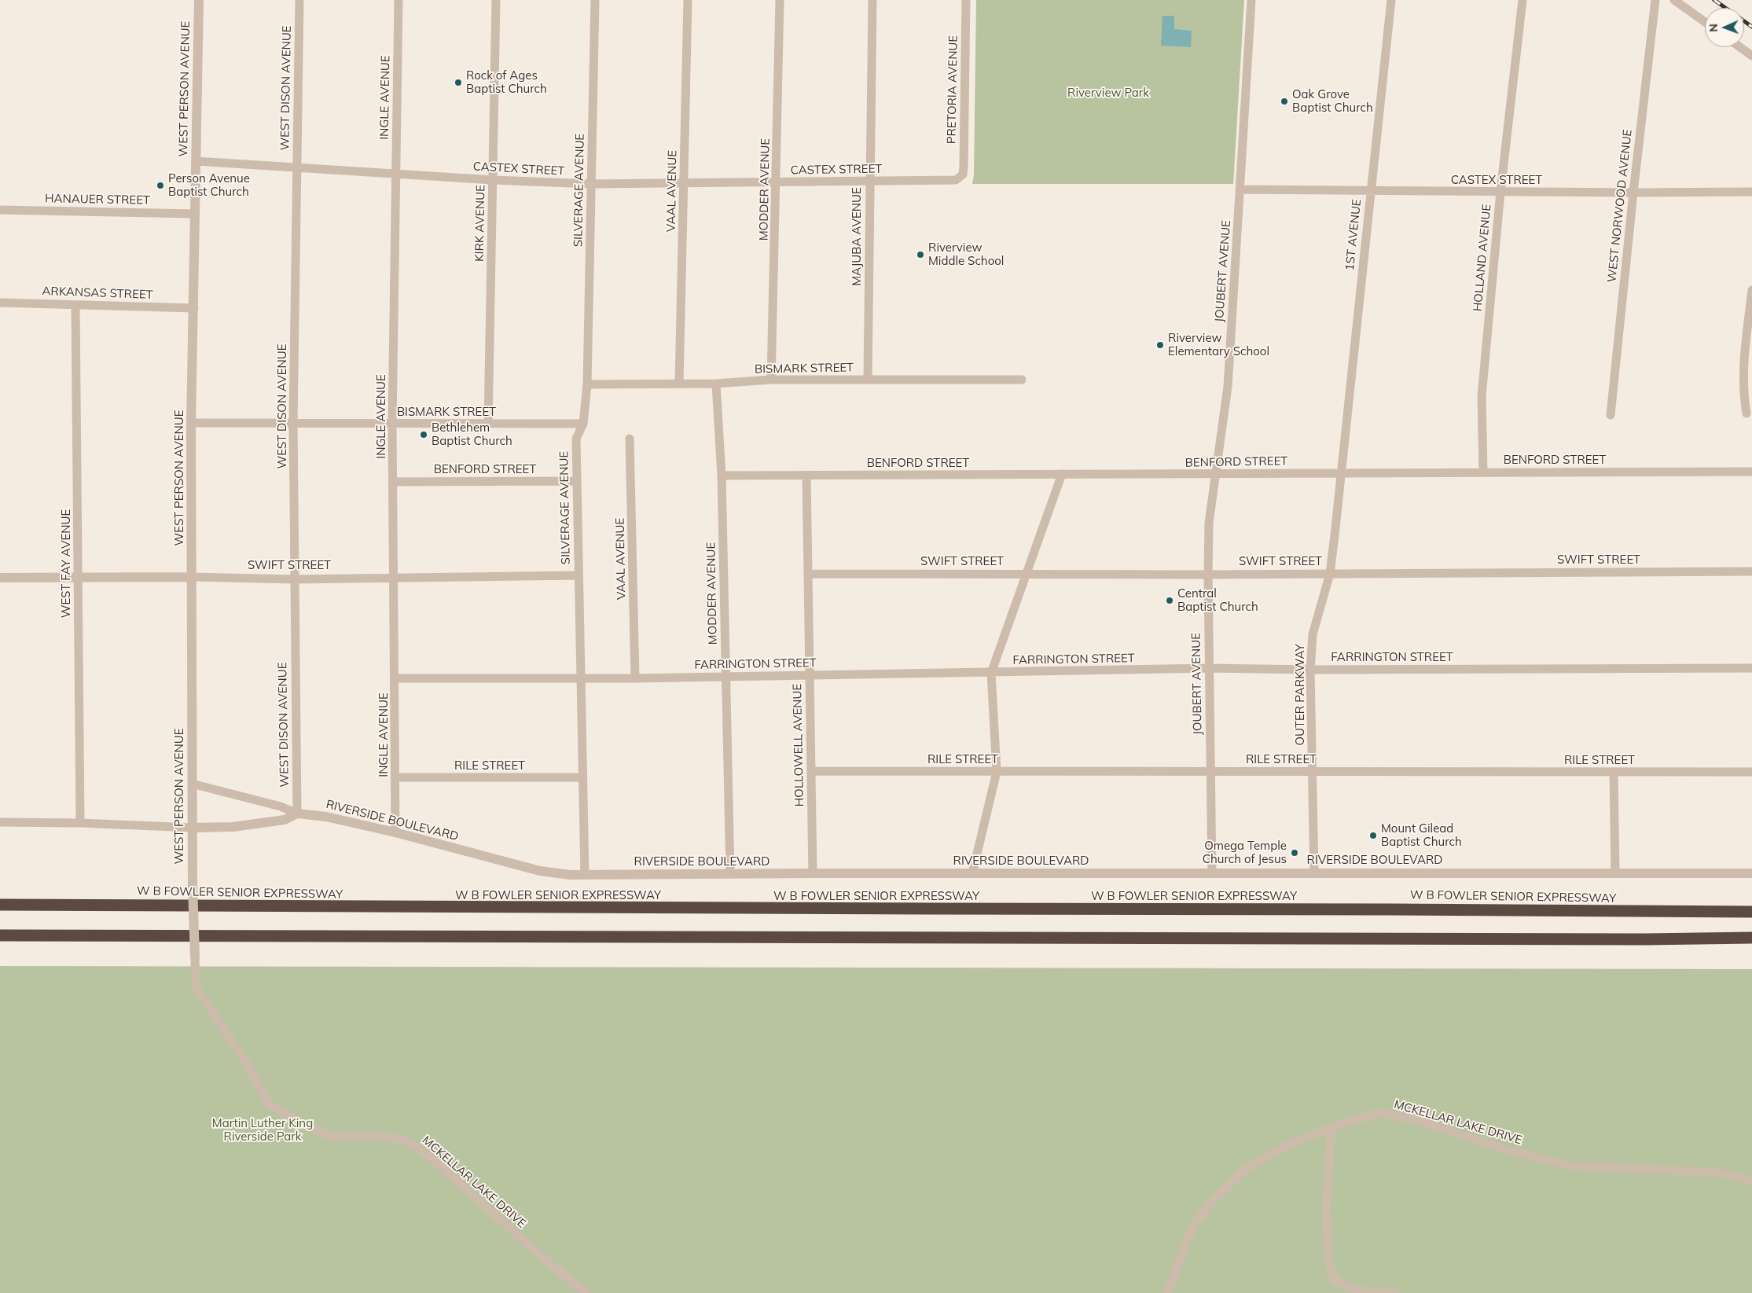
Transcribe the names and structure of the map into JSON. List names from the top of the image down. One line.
{"streets":{"highway":["W B FOWLER SENIOR EXPRESSWAY"],"street":["WEST DISON AVENUE","WEST PERSON AVENUE","PRETORIA AVENUE","INGLE AVENUE","CASTEX STREET","MODDER AVENUE","SILVERAGE AVENUE","VAAL AVENUE","HANAUER STREET","WEST NORWOOD AVENUE","KIRK AVENUE","1ST AVENUE","MAJUBA AVENUE","HOLLAND AVENUE","JOUBERT AVENUE","ARKANSAS STREET","BISMARK STREET","BENFORD STREET","SWIFT STREET","WEST FAY AVENUE","FARRINGTON STREET","OUTER PARKWAY","HOLLOWELL AVENUE","RILE STREET","RIVERSIDE BOULEVARD","MCKELLAR LAKE DRIVE"]},"crossings":[["WEST DISON AVENUE","CASTEX STREET"],["WEST DISON AVENUE","BISMARK STREET"],["WEST DISON AVENUE","SWIFT STREET"],["WEST DISON AVENUE","RIVERSIDE BOULEVARD"],["WEST PERSON AVENUE","CASTEX STREET"],["WEST PERSON AVENUE","HANAUER STREET"],["WEST PERSON AVENUE","ARKANSAS STREET"],["WEST PERSON AVENUE","BISMARK STREET"],["WEST PERSON AVENUE","SWIFT STREET"],["WEST PERSON AVENUE","RIVERSIDE BOULEVARD"],["WEST PERSON AVENUE","MCKELLAR LAKE DRIVE"],["PRETORIA AVENUE","CASTEX STREET"],["INGLE AVENUE","CASTEX STREET"],["INGLE AVENUE","BISMARK STREET"],["INGLE AVENUE","BENFORD STREET"],["INGLE AVENUE","SWIFT STREET"],["INGLE AVENUE","FARRINGTON STREET"],["INGLE AVENUE","RILE STREET"],["INGLE AVENUE","RIVERSIDE BOULEVARD"],["CASTEX STREET","MODDER AVENUE"],["CASTEX STREET","SILVERAGE AVENUE"],["CASTEX STREET","VAAL AVENUE"],["CASTEX STREET","WEST NORWOOD AVENUE"],["CASTEX STREET","KIRK AVENUE"],["CASTEX STREET","1ST AVENUE"],["CASTEX STREET","MAJUBA AVENUE"],["CASTEX STREET","HOLLAND AVENUE"],["CASTEX STREET","JOUBERT AVENUE"],["MODDER AVENUE","BISMARK STREET"],["MODDER AVENUE","BENFORD STREET"],["MODDER AVENUE","FARRINGTON STREET"],["MODDER AVENUE","RIVERSIDE BOULEVARD"],["SILVERAGE AVENUE","BISMARK STREET"],["SILVERAGE AVENUE","BENFORD STREET"],["SILVERAGE AVENUE","SWIFT STREET"],["SILVERAGE AVENUE","FARRINGTON STREET"],["SILVERAGE AVENUE","RILE STREET"],["SILVERAGE AVENUE","RIVERSIDE BOULEVARD"],["VAAL AVENUE","BISMARK STREET"],["VAAL AVENUE","FARRINGTON STREET"],["KIRK AVENUE","BISMARK STREET"],["1ST AVENUE","BENFORD STREET"],["1ST AVENUE","OUTER PARKWAY"],["MAJUBA AVENUE","BISMARK STREET"],["HOLLAND AVENUE","BENFORD STREET"],["JOUBERT AVENUE","BENFORD STREET"],["JOUBERT AVENUE","SWIFT STREET"],["JOUBERT AVENUE","FARRINGTON STREET"],["JOUBERT AVENUE","RILE STREET"],["JOUBERT AVENUE","RIVERSIDE BOULEVARD"],["ARKANSAS STREET","WEST FAY AVENUE"],["BENFORD STREET","OUTER PARKWAY"],["BENFORD STREET","HOLLOWELL AVENUE"],["SWIFT STREET","WEST FAY AVENUE"],["SWIFT STREET","OUTER PARKWAY"],["SWIFT STREET","HOLLOWELL AVENUE"],["WEST FAY AVENUE","RIVERSIDE BOULEVARD"],["FARRINGTON STREET","OUTER PARKWAY"],["FARRINGTON STREET","HOLLOWELL AVENUE"],["OUTER PARKWAY","RILE STREET"],["OUTER PARKWAY","RIVERSIDE BOULEVARD"],["HOLLOWELL AVENUE","RILE STREET"],["HOLLOWELL AVENUE","RIVERSIDE BOULEVARD"]],"parks":["Riverview Park","Martin Luther King Riverside Park"],"places":["Rock of Ages Baptist Church","Oak Grove Baptist Church","Person Avenue Baptist Church","Riverview Middle School","Riverview Elementary School","Bethlehem Baptist Church","Central Baptist Church","Mount Gilead Baptist Church","Omega Temple Church of Jesus"],"north":"left"}
